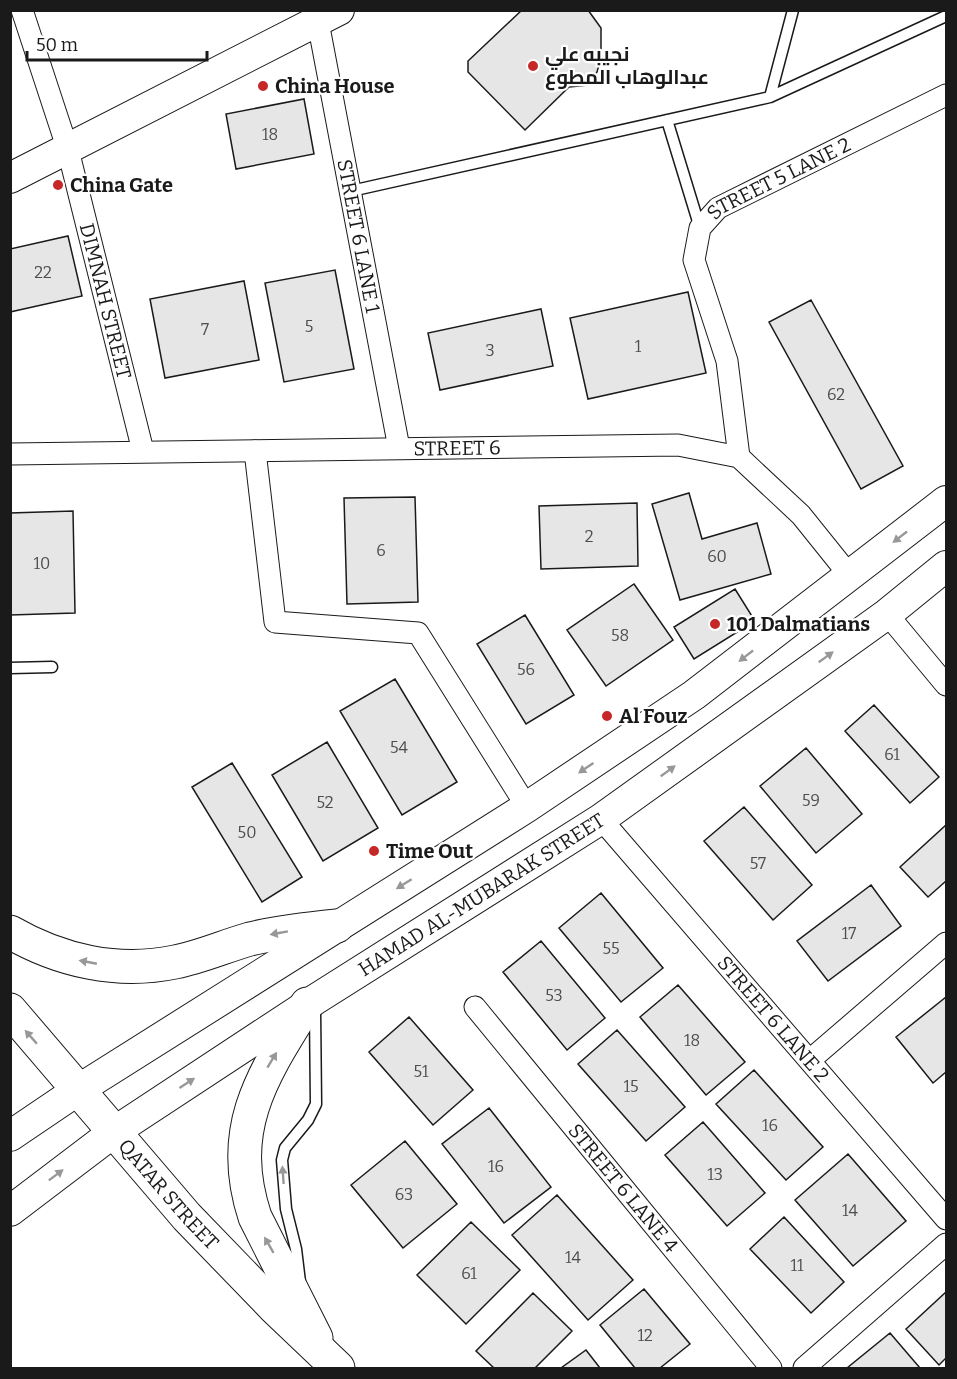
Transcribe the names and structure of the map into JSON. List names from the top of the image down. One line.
{"streets":{"main road":["HAMAD AL-MUBARAK STREET","QATAR STREET"],"street":["STREET 5 LANE 2","STREET 6 LANE 1","DIMNAH STREET","STREET 6","STREET 6 LANE 2","STREET 6 LANE 4"]},"crossings":[["STREET 5 LANE 2","STREET 6"],["STREET 6 LANE 1","STREET 6"],["DIMNAH STREET","STREET 6"],["HAMAD AL-MUBARAK STREET","STREET 6 LANE 2"],["HAMAD AL-MUBARAK STREET","QATAR STREET"]],"places":["نجيبه علي عبدالوهاب المطوع","China House","China Gate","101 Dalmatians","Al Fouz","Time Out"],"house_numbers":["18","22","5","7","1","3","62","2","6","60","10","58","56","54","61","59","52","50","57","17","55","53","18","51","15","16","16","13","63","14","14","11","61","12"],"scale_bar":"50 m"}
